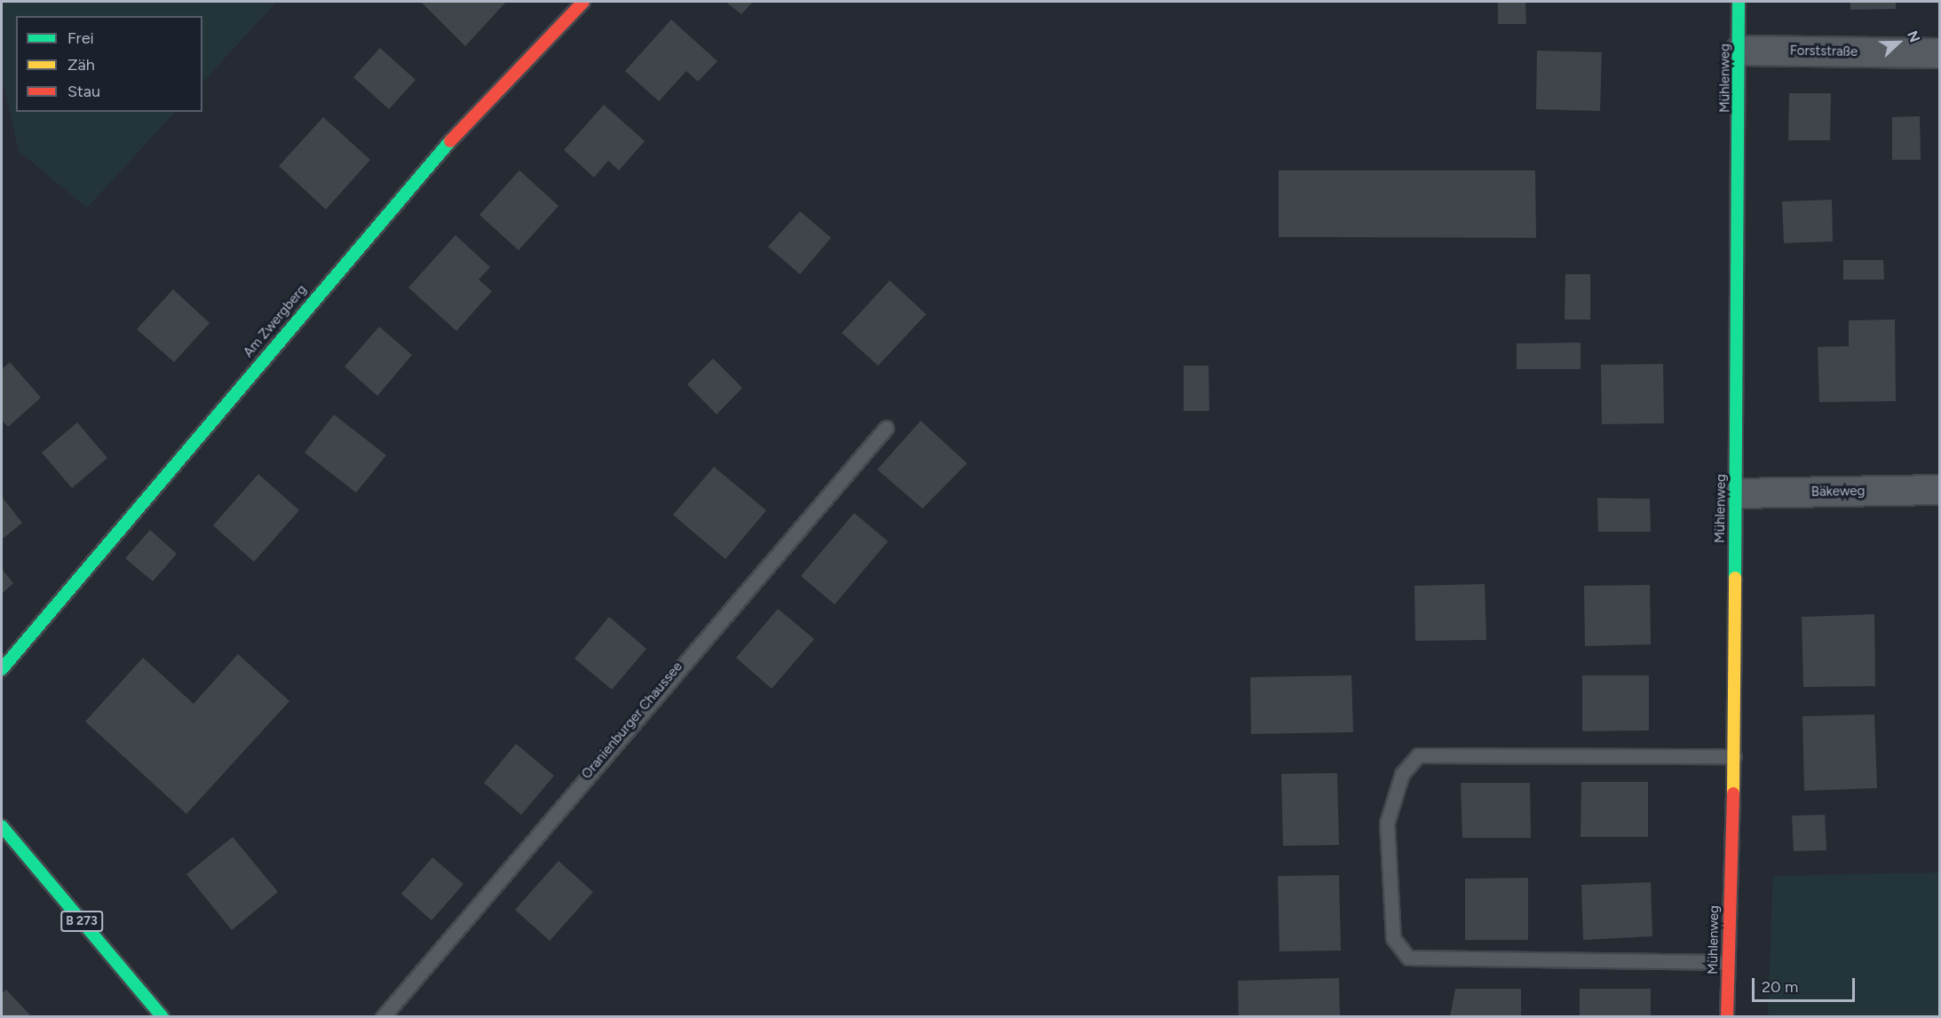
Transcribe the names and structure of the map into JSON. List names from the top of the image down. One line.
{"streets":{"street":["Forststraße","Mühlenweg","Am Zwergberg","Bäkeweg","B 273"],"lane":["Oranienburger Chaussee"]},"crossings":[["Forststraße","Mühlenweg"],["Mühlenweg","Bäkeweg"]],"legend":["Frei","Zäh","Stau"],"scale_bar":"20 m","north":"right"}
